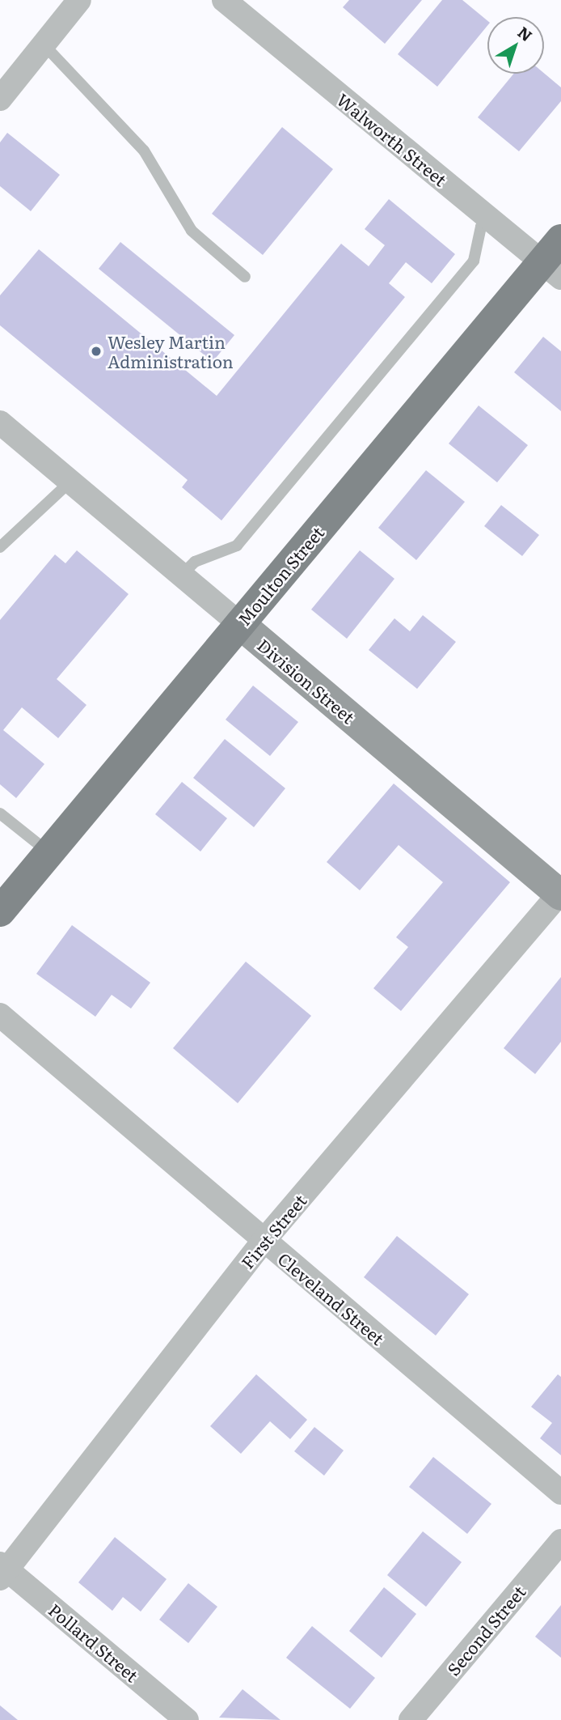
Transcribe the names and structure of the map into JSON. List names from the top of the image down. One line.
{"streets":{"main road":["Moulton Street"],"street":["Walworth Street","Division Street","First Street","Cleveland Street","Second Street","Pollard Street"]},"crossings":[["Walworth Street","Moulton Street"],["Moulton Street","Division Street"],["Division Street","First Street"],["First Street","Cleveland Street"],["First Street","Pollard Street"]],"places":["Wesley Martin Administration"],"north":"top right"}
